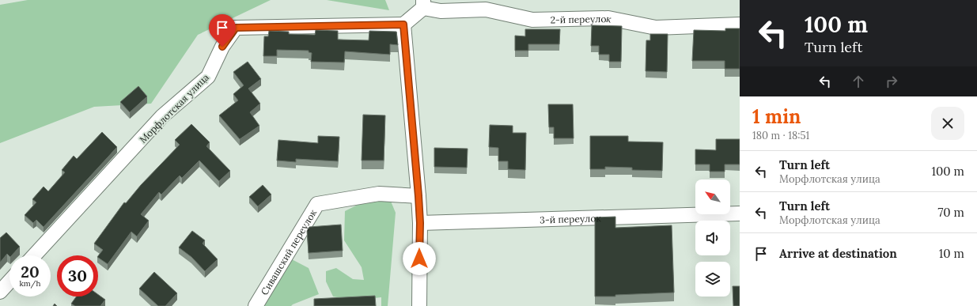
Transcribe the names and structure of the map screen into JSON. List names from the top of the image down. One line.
{"streets":{"street":["2-й переулок","Морфлотская улица","3-й переулок","Сивашский переулок"]},"north":"top left","page":{"turn":["100 m","Turn left"],"heading":["1 min","180 m · 18:51"],"list":[{"name":"Turn left","note":"Морфлотская улица","value":"100 m"},{"name":"Turn left","note":"Морфлотская улица","value":"70 m"},{"name":"Arrive at destination","value":"10 m"}],"speed":"20 km/h","limit":"30"}}
